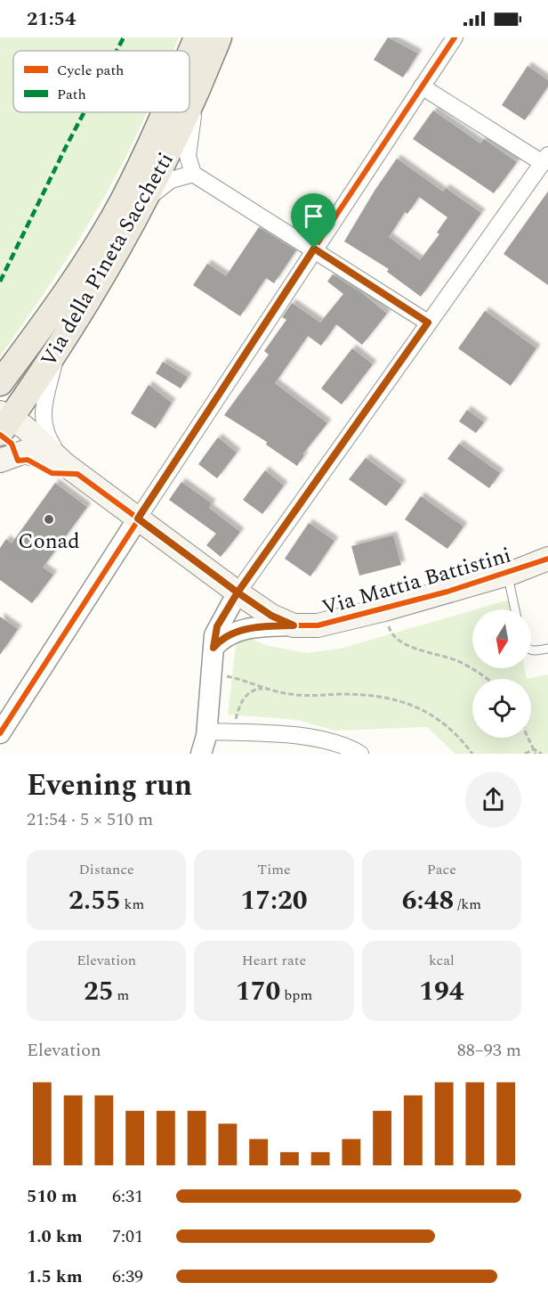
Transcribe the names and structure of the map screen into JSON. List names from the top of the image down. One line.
{"streets":{"main road":["Via della Pineta Sacchetti","Via Mattia Battistini"]},"places":["Conad"],"legend":["Cycle path","Path"],"north":"bottom","page":{"status":"21:54","heading":["Evening run","21:54 · 5 × 510 m"],"stats":[["Distance","2.55 km"],["Time","17:20"],["Pace","6:48 /km"],["Elevation","25 m"],["Heart rate","170 bpm"],["kcal","194"]],"chart":["Elevation","88–93 m"],"list":[{"name":"510 m","note":"6:31"},{"name":"1.0 km","note":"7:01"},{"name":"1.5 km","note":"6:39"}]}}
